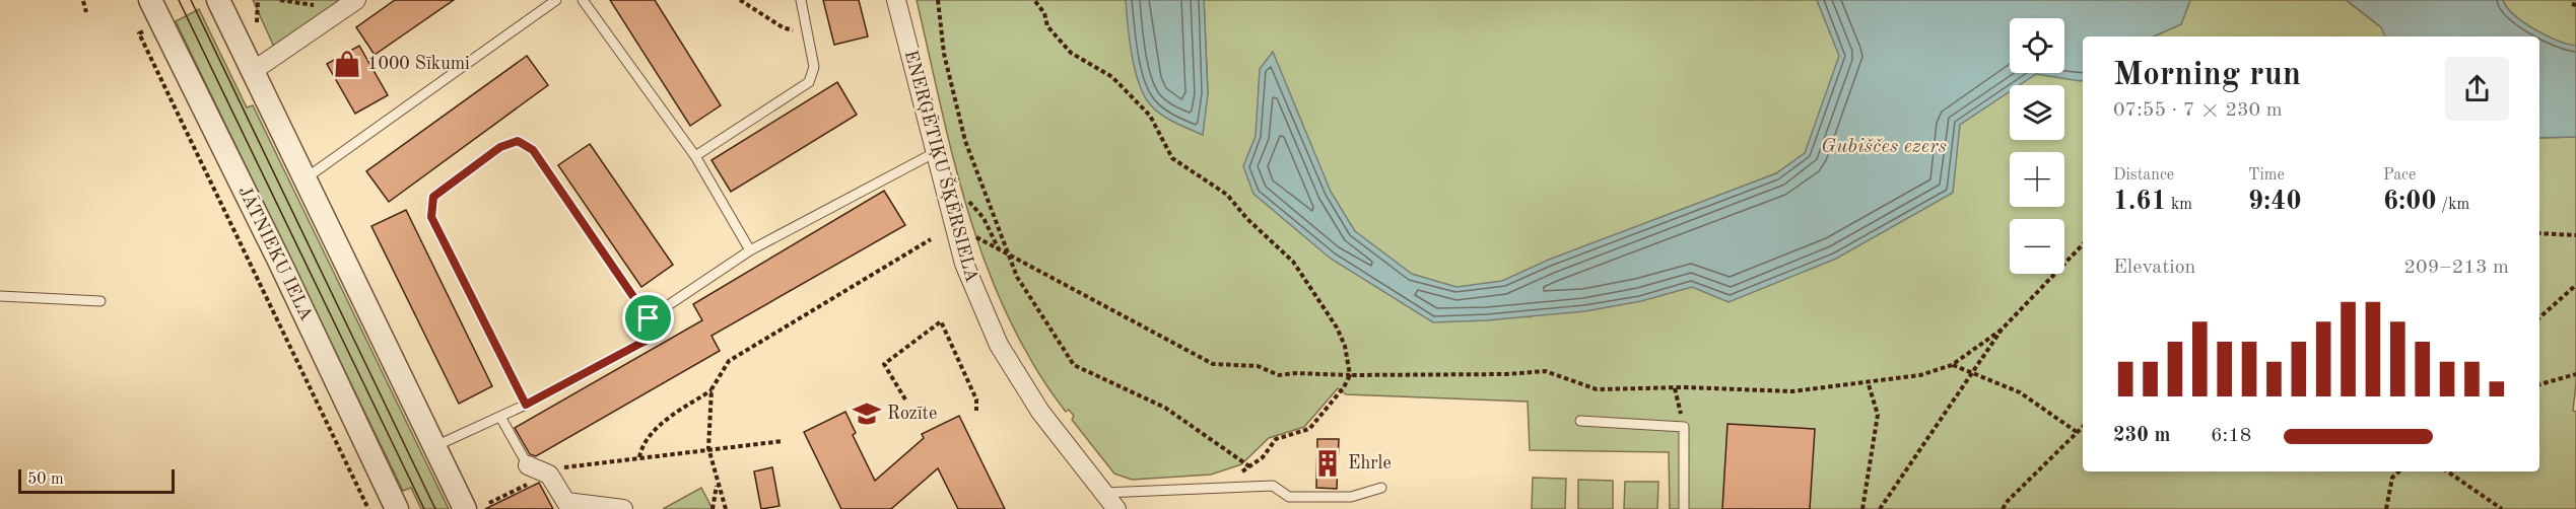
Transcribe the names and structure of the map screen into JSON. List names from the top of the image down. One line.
{"streets":{"street":["ENERĢĒTIĶU ŠĶĒRSIELA","JĀTNIEKU IELA"]},"water":["Gubiščes ezers"],"places":{"shop":["1000 Sīkumi"],"school or university":["Rozīte"],"building":["Ehrle"]},"scale_bar":"50 m","page":{"map_buttons":["+","−"],"heading":["Morning run","07:55 · 7 × 230 m"],"stats":[["Distance","1.61 km"],["Time","9:40"],["Pace","6:00 /km"]],"chart":["Elevation","209–213 m"],"list":[{"name":"230 m","note":"6:18"}],"scale":"50 m"}}
